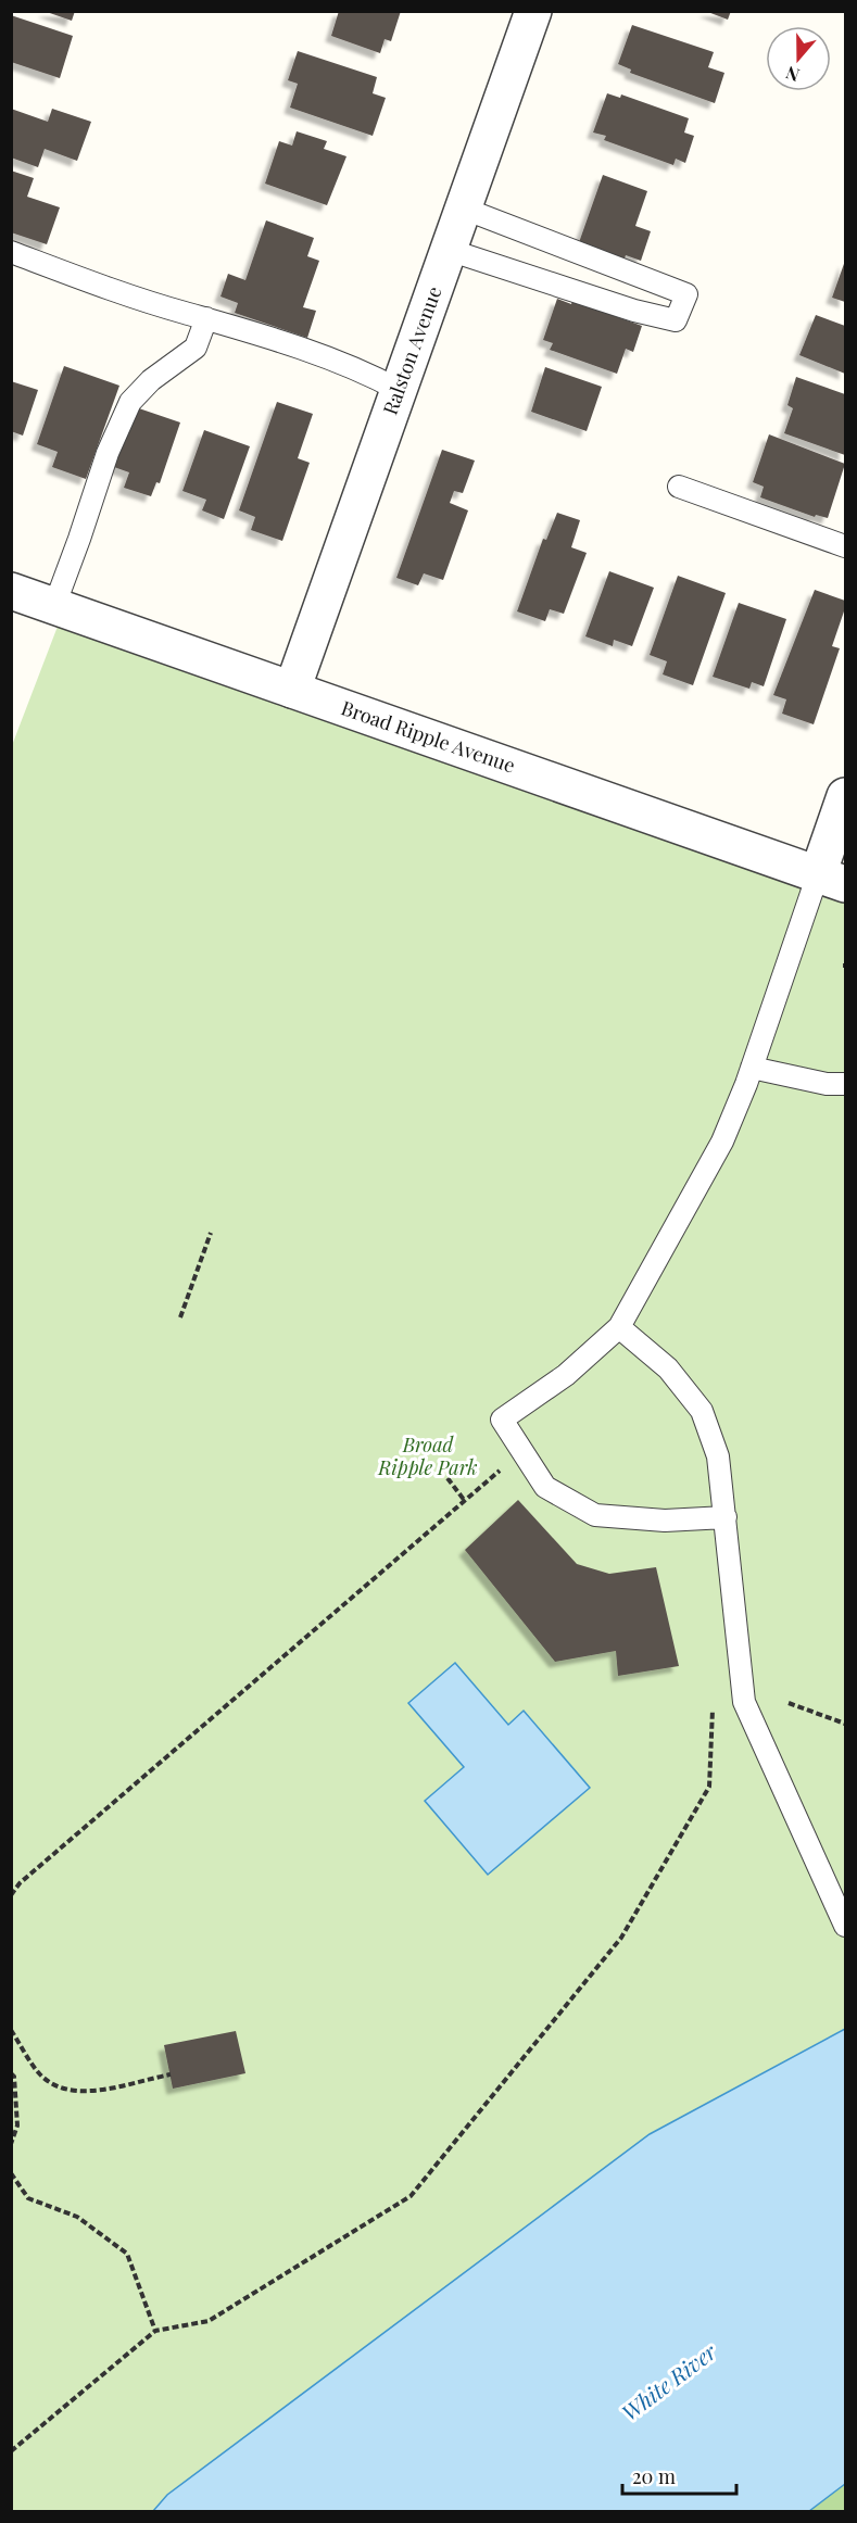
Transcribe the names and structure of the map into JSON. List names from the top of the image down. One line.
{"streets":{"street":["Ralston Avenue","Broad Ripple Avenue"]},"crossings":[["Ralston Avenue","Broad Ripple Avenue"]],"water":["White River"],"parks":["Broad Ripple Park"],"scale_bar":"20 m","north":"bottom"}
